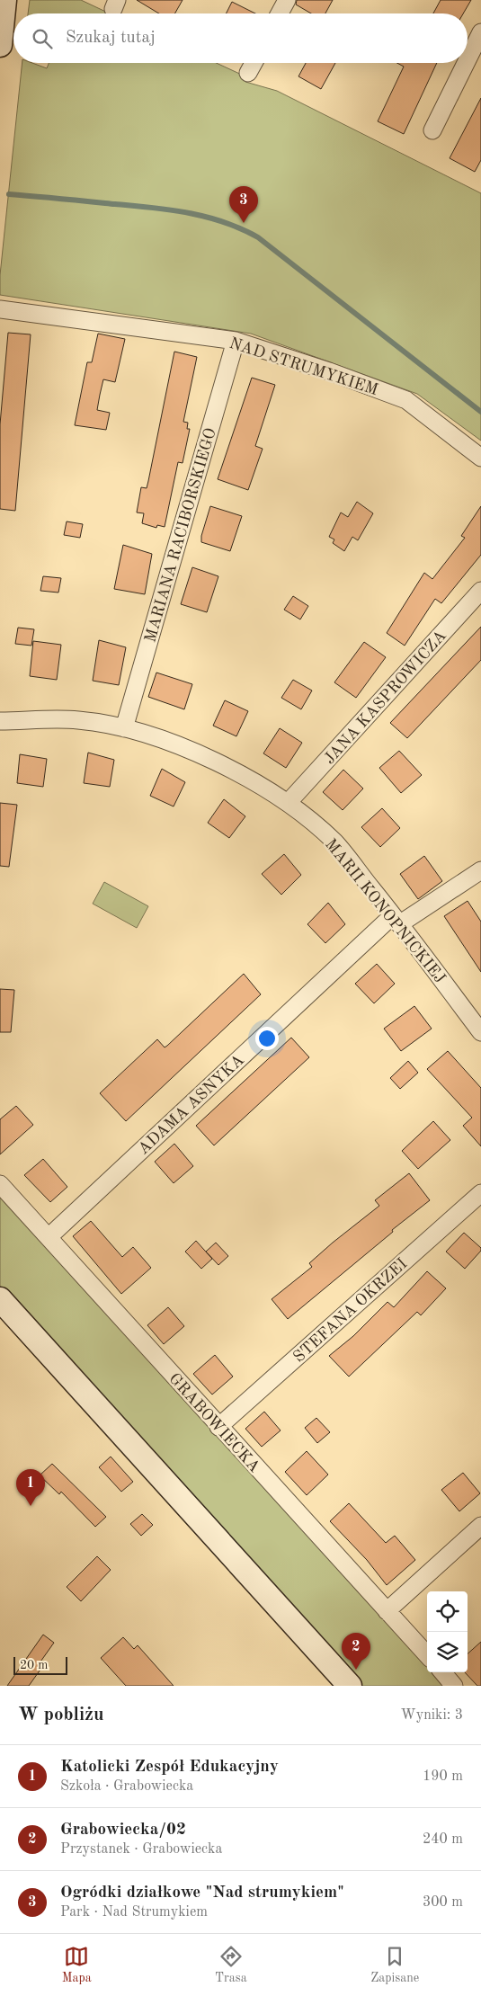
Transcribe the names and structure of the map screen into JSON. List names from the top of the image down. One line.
{"streets":{"street":["NAD STRUMYKIEM","MARIANA RACIBORSKIEGO","JANA KASPROWICZA","MARII KONOPNICKIEJ","ADAMA ASNYKA","STEFANA OKRZEI","GRABOWIECKA"]},"crossings":[["NAD STRUMYKIEM","MARIANA RACIBORSKIEGO"],["MARIANA RACIBORSKIEGO","MARII KONOPNICKIEJ"],["JANA KASPROWICZA","MARII KONOPNICKIEJ"],["MARII KONOPNICKIEJ","ADAMA ASNYKA"],["ADAMA ASNYKA","GRABOWIECKA"],["STEFANA OKRZEI","GRABOWIECKA"]],"scale_bar":"20 m","page":{"search":"Szukaj tutaj","pins":["3","1","2"],"scale":"20 m","heading":["W pobliżu","Wyniki: 3"],"list":[{"mark":"1","name":"Katolicki Zespół Edukacyjny","note":"Szkoła · Grabowiecka","value":"190 m"},{"mark":"2","name":"Grabowiecka/02","note":"Przystanek · Grabowiecka","value":"240 m"},{"mark":"3","name":"Ogródki działkowe \"Nad strumykiem\"","note":"Park · Nad Strumykiem","value":"300 m"}],"nav":["Mapa","Trasa","Zapisane"]}}
